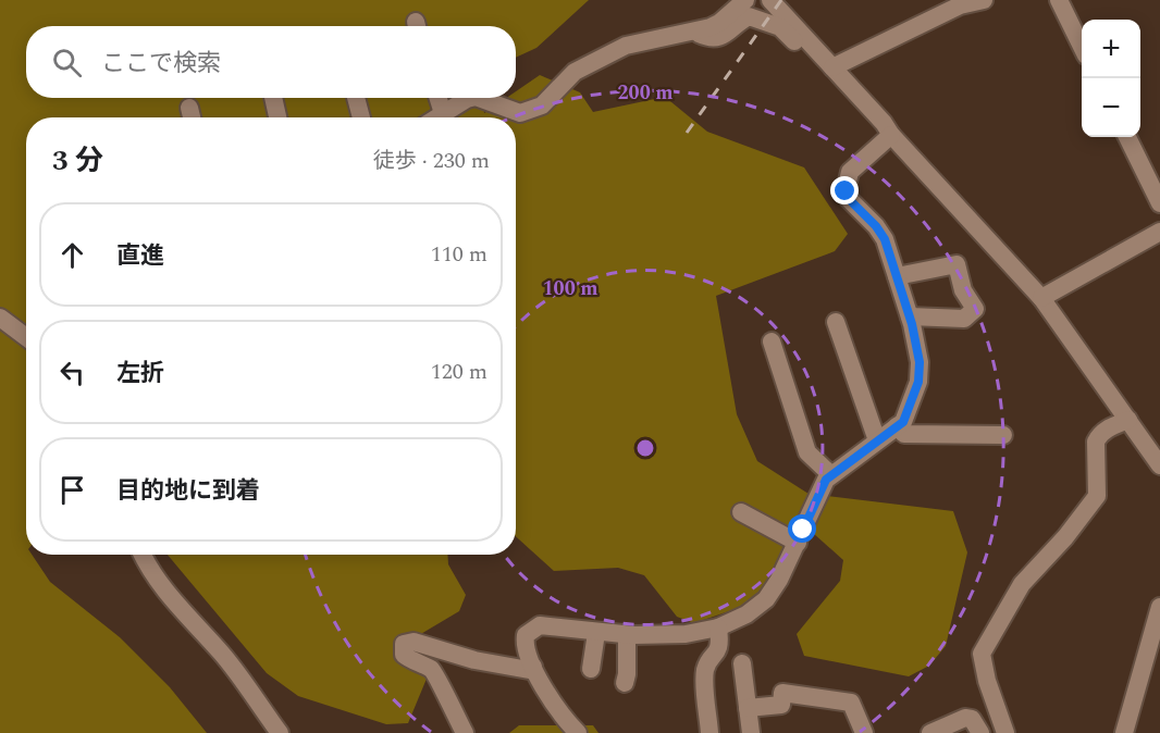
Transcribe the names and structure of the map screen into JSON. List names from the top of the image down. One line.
{"page":{"map_buttons":["+","−"],"search":"ここで検索","heading":["3 分","徒歩 · 230 m"],"list":[["直進","110 m"],["左折","120 m"],"目的地に到着"]},"rings":["200 m","100 m"]}
